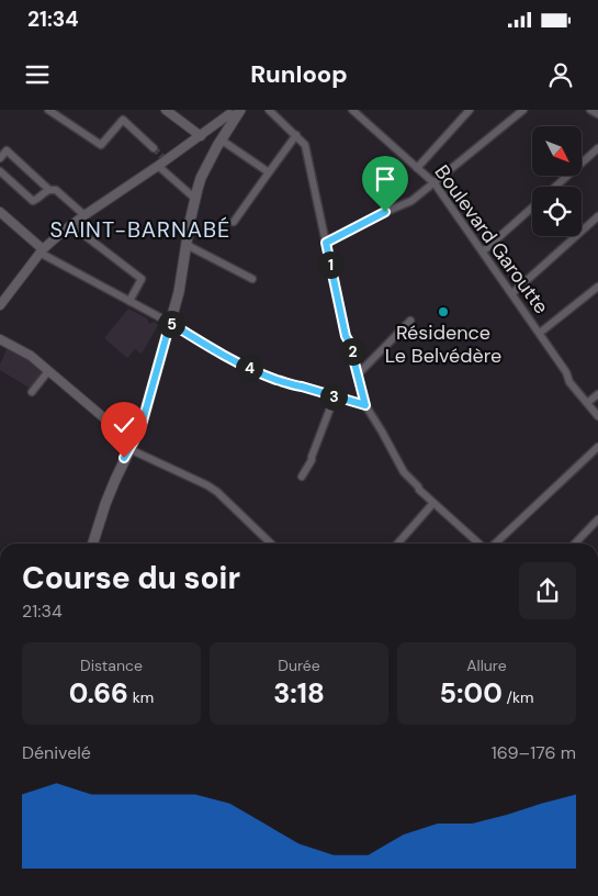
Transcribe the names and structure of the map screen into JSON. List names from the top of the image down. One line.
{"streets":{"street":["Boulevard Garoutte"]},"districts":["SAINT-BARNABÉ"],"places":["Résidence Le Belvédère"],"north":"bottom right","page":{"status":"21:34","header":"Runloop","pins":["1","5","2","4","3"],"heading":["Course du soir","21:34"],"stats":[["Distance","0.66 km"],["Durée","3:18"],["Allure","5:00 /km"]],"chart":["Dénivelé","169–176 m"]}}
